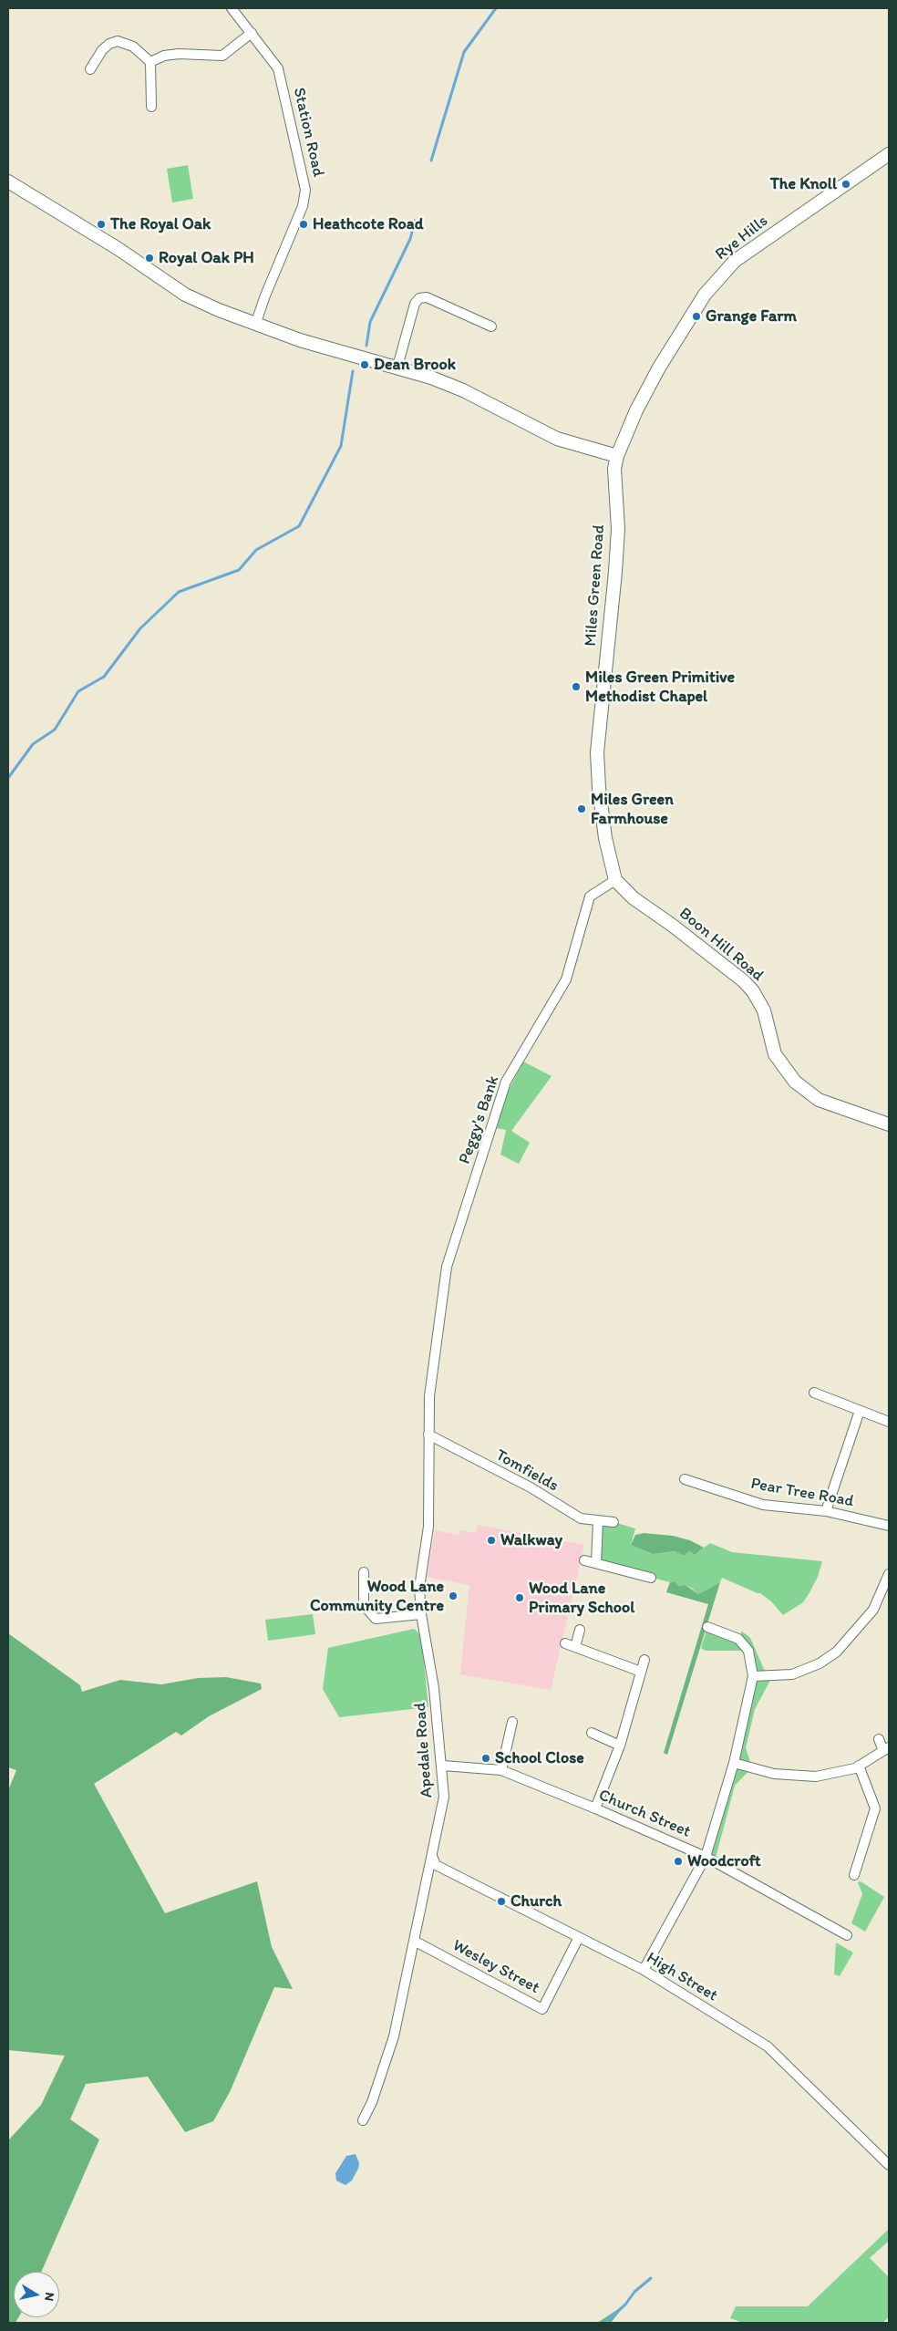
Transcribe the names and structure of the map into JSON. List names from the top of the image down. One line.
{"streets":{"street":["Station Road","Rye Hills","Miles Green Road","Boon Hill Road","Peggy's Bank","Tomfields","Pear Tree Road","Apedale Road","Church Street","Wesley Street","High Street"]},"crossings":[["Rye Hills","Miles Green Road"],["Miles Green Road","Boon Hill Road"],["Miles Green Road","Peggy's Bank"],["Boon Hill Road","Peggy's Bank"],["Peggy's Bank","Apedale Road"],["Tomfields","Apedale Road"],["Apedale Road","Church Street"],["Apedale Road","Wesley Street"],["Apedale Road","High Street"],["Wesley Street","High Street"]],"places":["The Knoll","The Royal Oak","Heathcote Road","Royal Oak PH","Grange Farm","Dean Brook","Miles Green Primitive Methodist Chapel","Miles Green Farmhouse","Walkway","Wood Lane Community Centre","Wood Lane Primary School","School Close","Woodcroft","Church"],"north":"right"}
